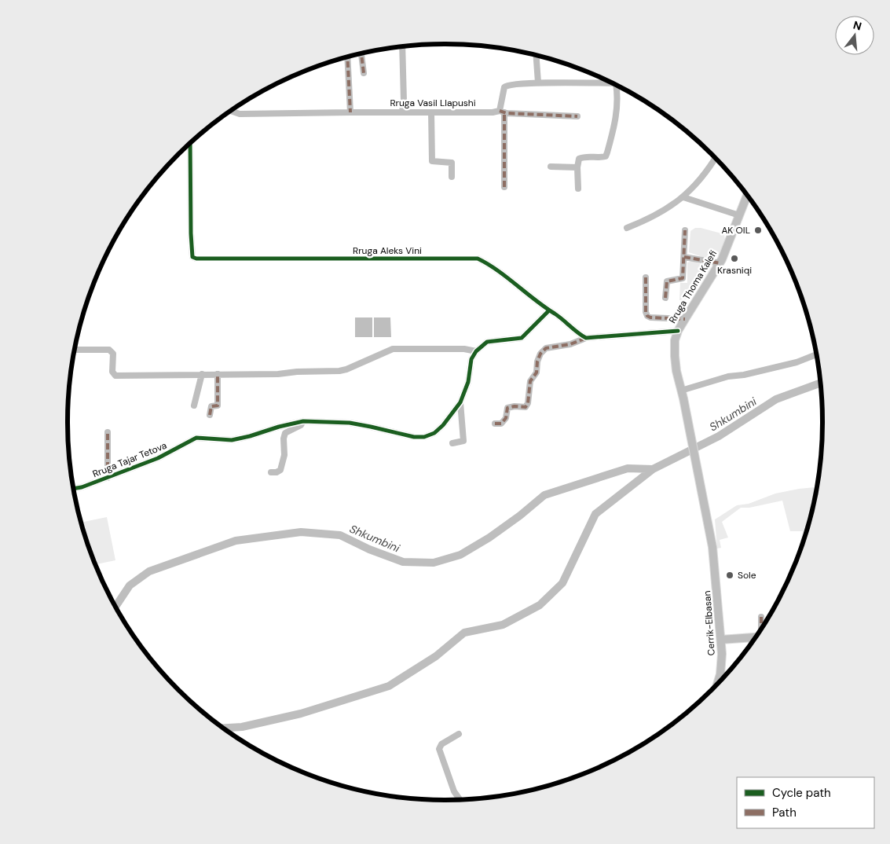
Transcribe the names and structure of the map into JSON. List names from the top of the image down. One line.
{"streets":{"main road":["Rruga Thoma Kalefi","Cerrik-Elbasan"],"street":["Rruga Vasil Llapushi","Rruga Aleks Vini","Rruga Tajar Tetova"]},"crossings":[["Rruga Thoma Kalefi","Cerrik-Elbasan"]],"water":["Shkumbini"],"places":["AK OIL","Krasniqi","Sole"],"legend":["Cycle path","Path"],"north":"top"}
